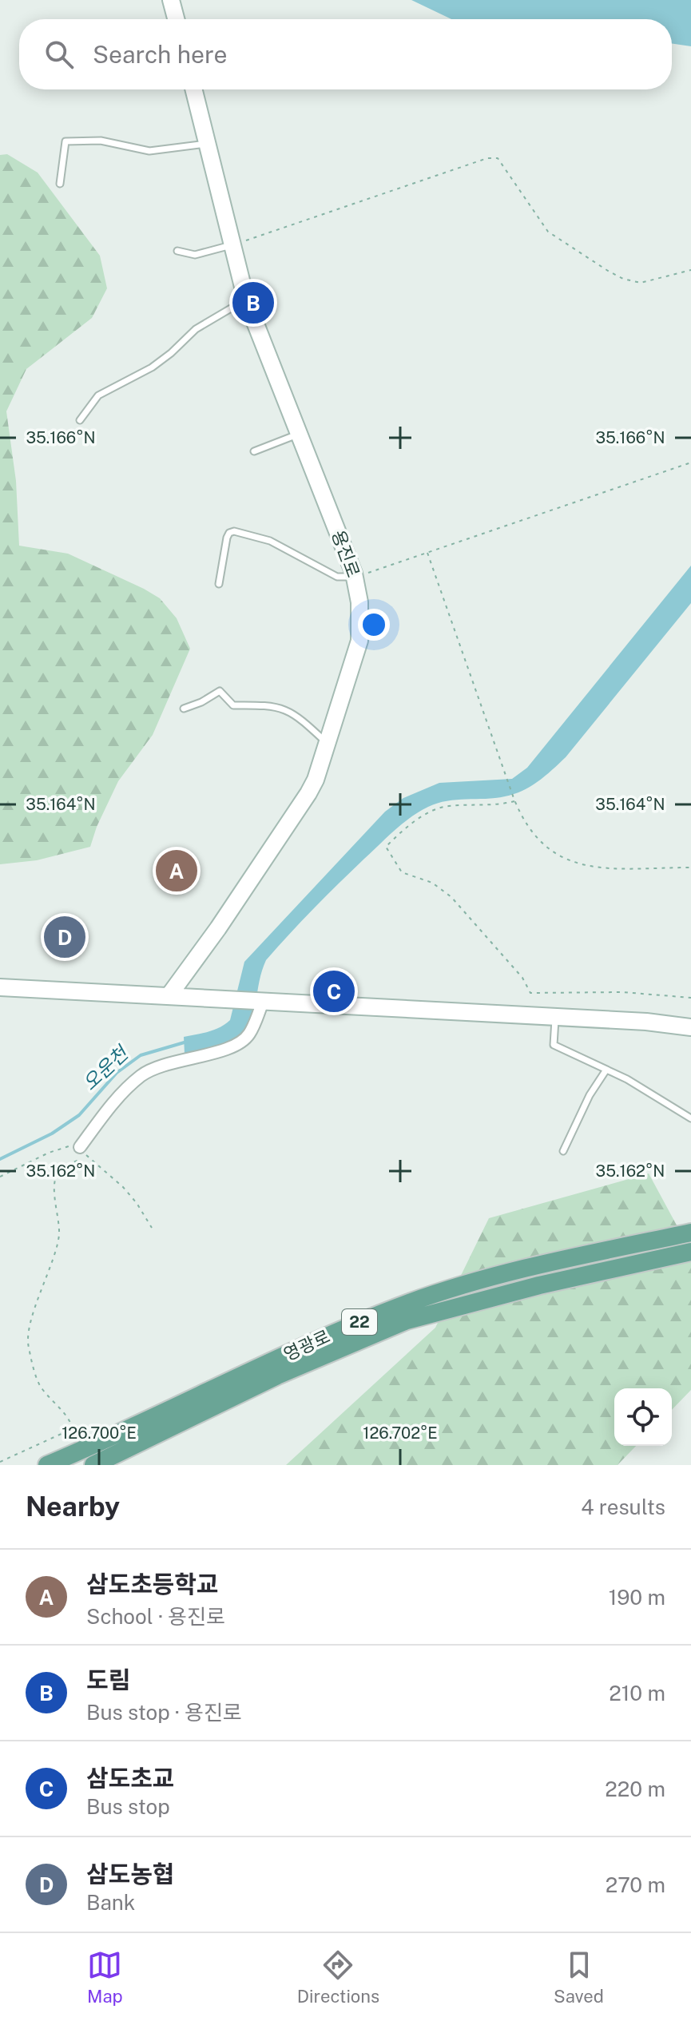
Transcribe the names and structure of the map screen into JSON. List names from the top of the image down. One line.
{"streets":{"main road":["용진로","22","영광로"]},"water":["오운천"],"page":{"search":"Search here","pins":["B","A","D","C"],"heading":["Nearby","4 results"],"list":[{"mark":"A","name":"삼도초등학교","note":"School · 용진로","value":"190 m"},{"mark":"B","name":"도림","note":"Bus stop · 용진로","value":"210 m"},{"mark":"C","name":"삼도초교","note":"Bus stop","value":"220 m"},{"mark":"D","name":"삼도농협","note":"Bank","value":"270 m"}],"nav":["Map","Directions","Saved"]},"coordinates":["35.166°N","35.164°N","35.162°N","126.700°E","126.702°E"]}
